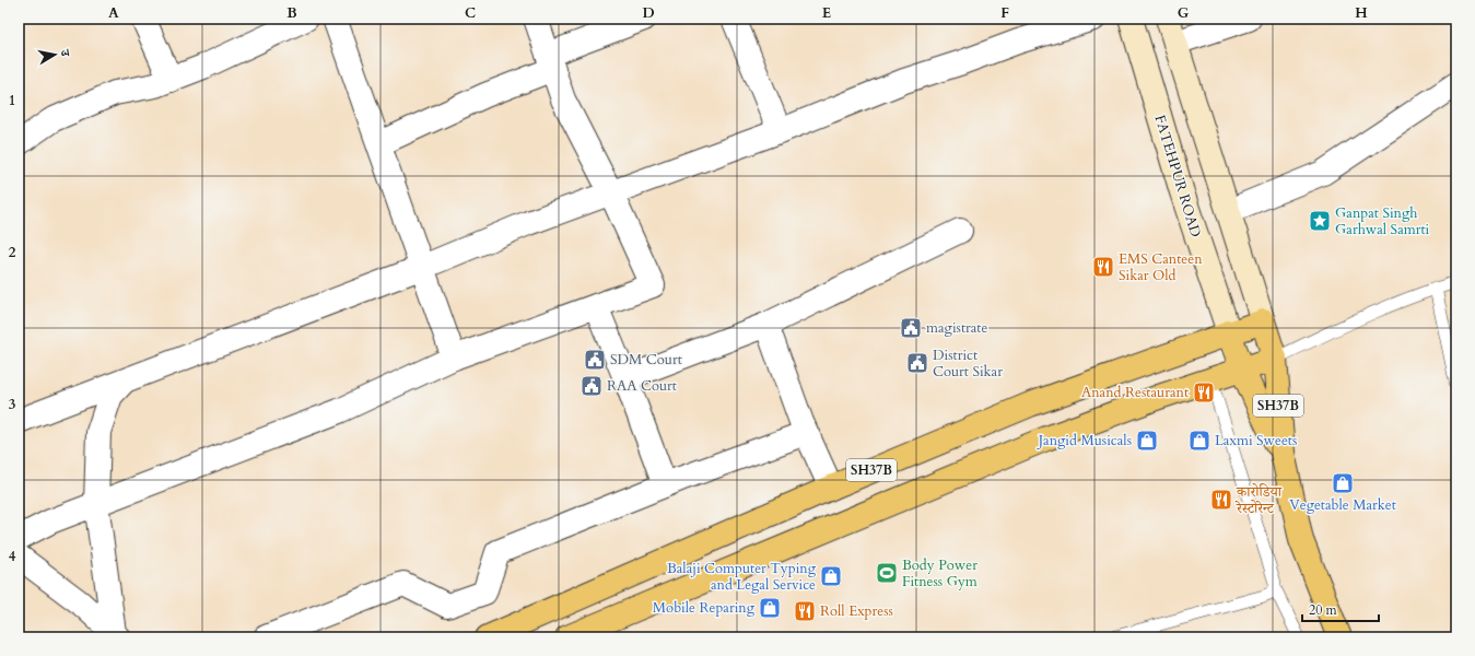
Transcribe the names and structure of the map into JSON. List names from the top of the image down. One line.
{"streets":{"main road":["SH37B"],"street":["FATEHPUR ROAD"]},"crossings":[["FATEHPUR ROAD","SH37B"]],"places":{"place":["Ganpat Singh Garhwal Samrti"],"restaurant":["EMS Canteen Sikar Old","Anand Restaurant","कारोडिया रेस्टोरेन्ट","Roll Express"],"public building":["magistrate","SDM Court","District Court Sikar","RAA Court"],"shop":["Jangid Musicals","Laxmi Sweets","Vegetable Market","Balaji Computer Typing and Legal Service","Mobile Reparing"],"sports":["Body Power Fitness Gym"]},"scale_bar":"20 m","north":"right","grid":{"columns":["A","B","C","D","E","F","G","H"],"rows":["1","2","3","4"]}}
